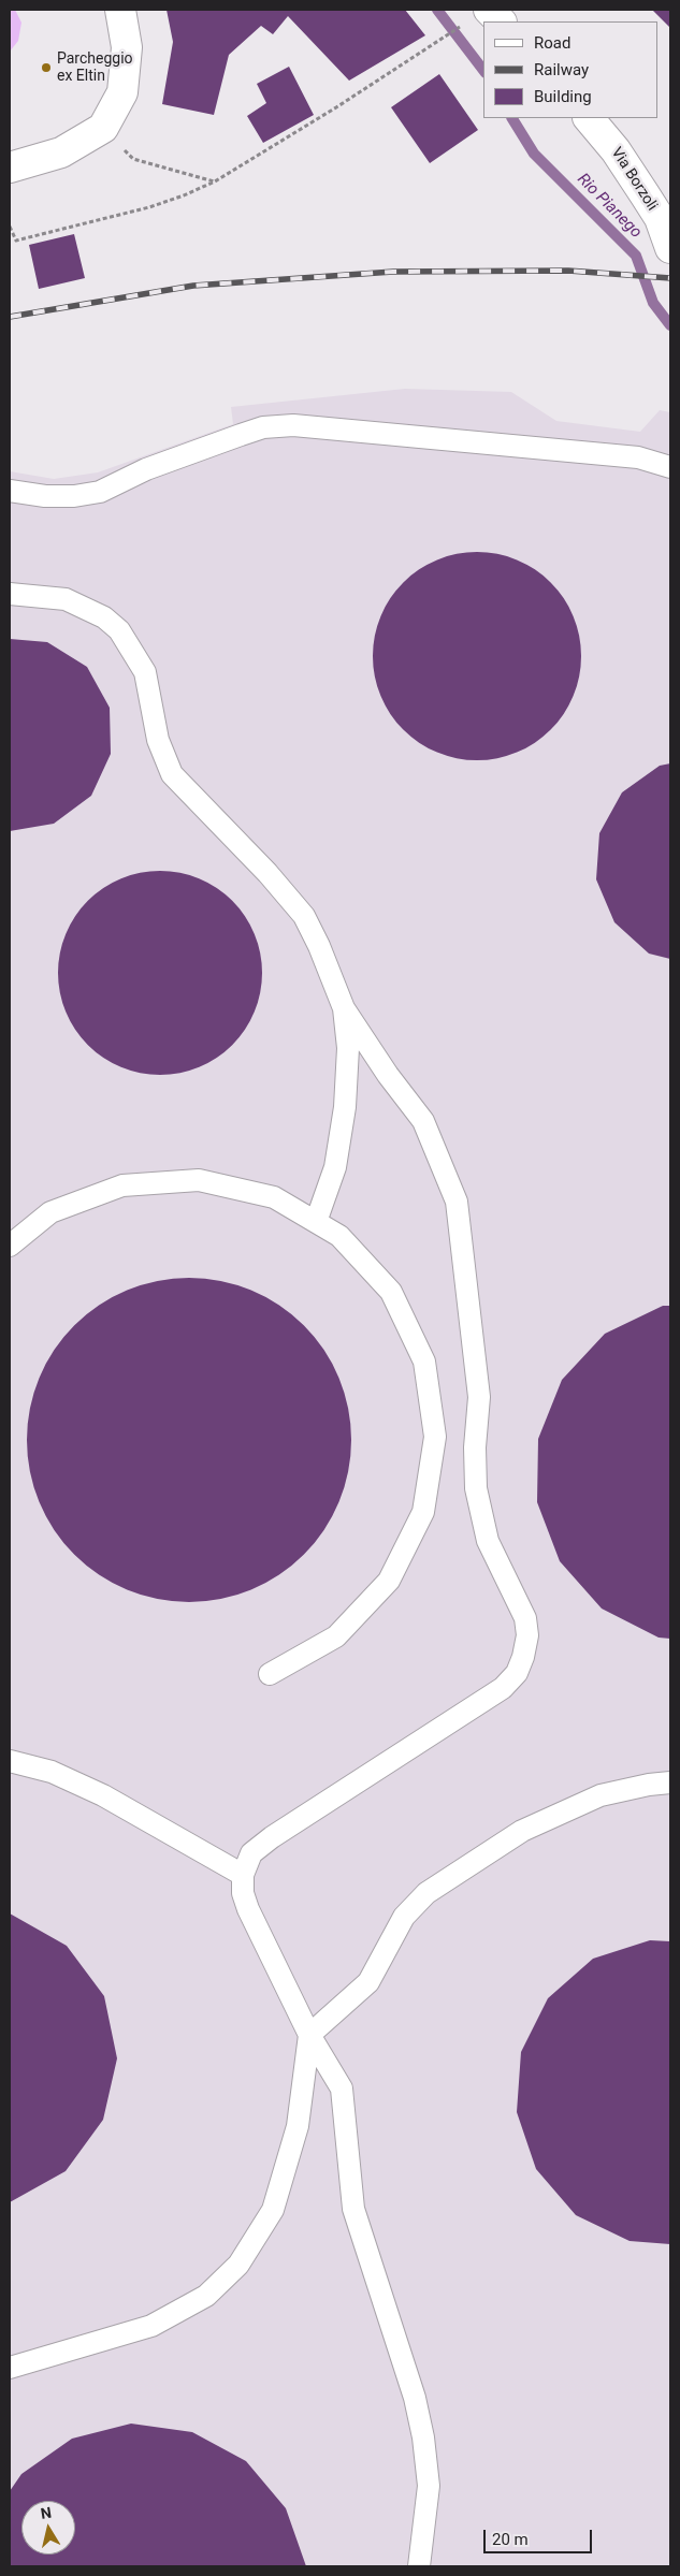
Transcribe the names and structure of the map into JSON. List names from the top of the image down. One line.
{"streets":{"main road":["Via Borzoli"]},"water":["Rio Pianego"],"places":["Parcheggio ex Eltin"],"legend":["Road","Railway","Building"],"scale_bar":"20 m","north":"top"}
